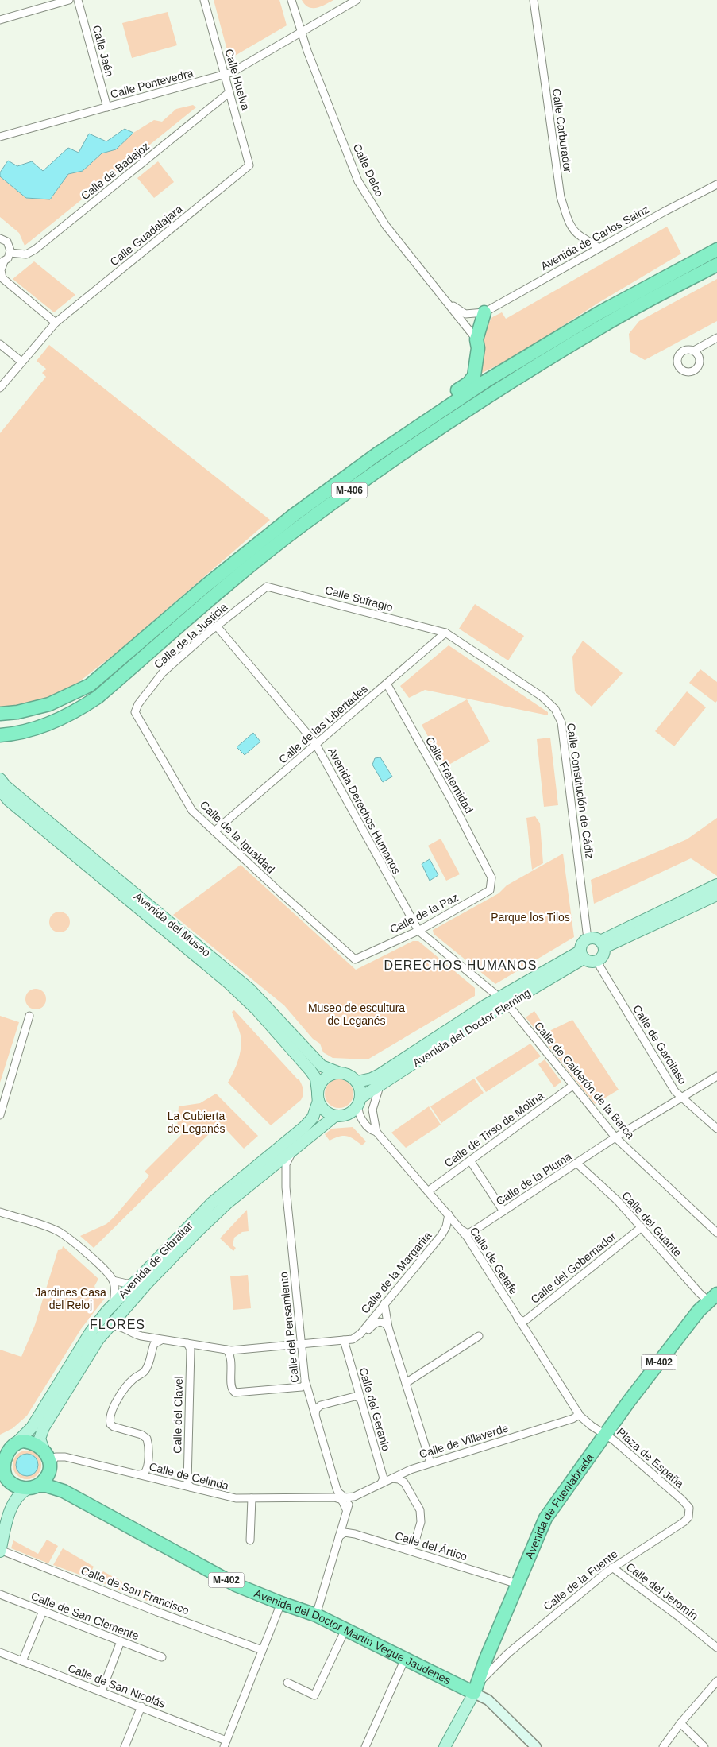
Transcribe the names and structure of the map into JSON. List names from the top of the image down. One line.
{"streets":{"highway":["M-406","M-402","Avenida de Fuenlabrada","Avenida del Doctor Martín Vegue Jaudenes"],"main road":["Avenida del Museo","Avenida del Doctor Fleming","Avenida de Gibraltar"],"street":["Calle Jaén","Calle Huelva","Calle Pontevedra","Calle Carburador","Calle Delco","Calle de Badajoz","Calle Guadalajara","Avenida de Carlos Sainz","Calle Sufragio","Calle de la Justicia","Calle de las Libertades","Calle Fraternidad","Calle Constitución de Cádiz","Avenida Derechos Humanos","Calle de la Igualdad","Calle de la Paz","Calle de Garcilaso","Calle de Calderón de la Barca","Calle de Tirso de Molina","Calle de la Pluma","Calle del Guante","Calle de Getafe","Calle del Gobernador","Calle de la Margarita","Calle del Pensamiento","Calle del Geranio","Calle del Clavel","Calle de Villaverde","Plaza de España","Calle de Celinda","Calle del Ártico","Calle de la Fuente","Calle de San Francisco","Calle del Jeromín","Calle de San Clemente","Calle de San Nicolás"]},"crossings":[["Calle Jaén","Calle Pontevedra"],["Calle Huelva","Calle Pontevedra"],["Calle Huelva","Calle de Badajoz"],["Calle Huelva","Calle Guadalajara"],["Calle Pontevedra","Calle Delco"],["Calle Carburador","Avenida de Carlos Sainz"],["Calle Delco","Avenida de Carlos Sainz"],["Calle Sufragio","Calle de la Justicia"],["Calle Sufragio","Calle de las Libertades"],["Calle Sufragio","Calle Constitución de Cádiz"],["Calle de la Justicia","Avenida Derechos Humanos"],["Calle de la Justicia","Calle de la Igualdad"],["Calle de las Libertades","Calle Fraternidad"],["Calle de las Libertades","Calle Constitución de Cádiz"],["Calle de las Libertades","Avenida Derechos Humanos"],["Calle de las Libertades","Calle de la Igualdad"],["Calle Fraternidad","Calle de la Paz"],["Calle Constitución de Cádiz","Avenida del Doctor Fleming"],["Calle Constitución de Cádiz","Calle de Garcilaso"],["Avenida Derechos Humanos","Calle de la Paz"],["Avenida Derechos Humanos","Avenida del Doctor Fleming"],["Avenida Derechos Humanos","Calle de Calderón de la Barca"],["Calle de la Igualdad","Calle de la Paz"],["Avenida del Museo","Avenida del Doctor Fleming"],["Avenida del Museo","Avenida de Gibraltar"],["Avenida del Museo","Calle de Getafe"],["Avenida del Doctor Fleming","Calle de Garcilaso"],["Avenida del Doctor Fleming","Calle de Calderón de la Barca"],["Avenida del Doctor Fleming","Avenida de Gibraltar"],["Avenida del Doctor Fleming","Calle de Getafe"],["Calle de Garcilaso","Calle de la Pluma"],["Calle de Calderón de la Barca","Calle de Tirso de Molina"],["Calle de Calderón de la Barca","Calle de la Pluma"],["Calle de Tirso de Molina","Calle de Getafe"],["Calle de la Pluma","Calle del Guante"],["Calle de la Pluma","Calle de Getafe"],["Calle del Guante","Calle del Gobernador"],["Calle del Guante","Avenida de Fuenlabrada"],["Avenida de Gibraltar","Calle de Getafe"],["Avenida de Gibraltar","Calle de la Margarita"],["Avenida de Gibraltar","Calle del Pensamiento"],["Avenida de Gibraltar","Calle de Celinda"],["Avenida de Gibraltar","Avenida del Doctor Martín Vegue Jaudenes"],["Calle de Getafe","Calle del Gobernador"],["Calle de Getafe","Calle de la Margarita"],["Calle de Getafe","Calle de Villaverde"],["Calle de Getafe","Plaza de España"],["Calle de la Margarita","Calle del Pensamiento"],["Calle de la Margarita","Calle del Geranio"],["Calle de la Margarita","Calle del Clavel"],["Calle del Pensamiento","Calle de Celinda"],["Calle del Geranio","Calle de Villaverde"],["Calle del Clavel","Calle de Celinda"],["Calle de Villaverde","Plaza de España"],["Calle de Villaverde","Calle del Ártico"],["Calle de Villaverde","Avenida del Doctor Martín Vegue Jaudenes"],["Plaza de España","Avenida de Fuenlabrada"],["Plaza de España","Calle de la Fuente"],["Calle de Celinda","Avenida del Doctor Martín Vegue Jaudenes"],["Avenida de Fuenlabrada","Calle del Ártico"],["Avenida de Fuenlabrada","Calle de la Fuente"],["Avenida de Fuenlabrada","Avenida del Doctor Martín Vegue Jaudenes"],["Calle de la Fuente","Calle del Jeromín"],["Calle de la Fuente","Avenida del Doctor Martín Vegue Jaudenes"]],"districts":["DERECHOS HUMANOS","FLORES"],"parks":["Parque los Tilos","Museo de escultura de Leganés","La Cubierta de Leganés","Jardines Casa del Reloj"]}
